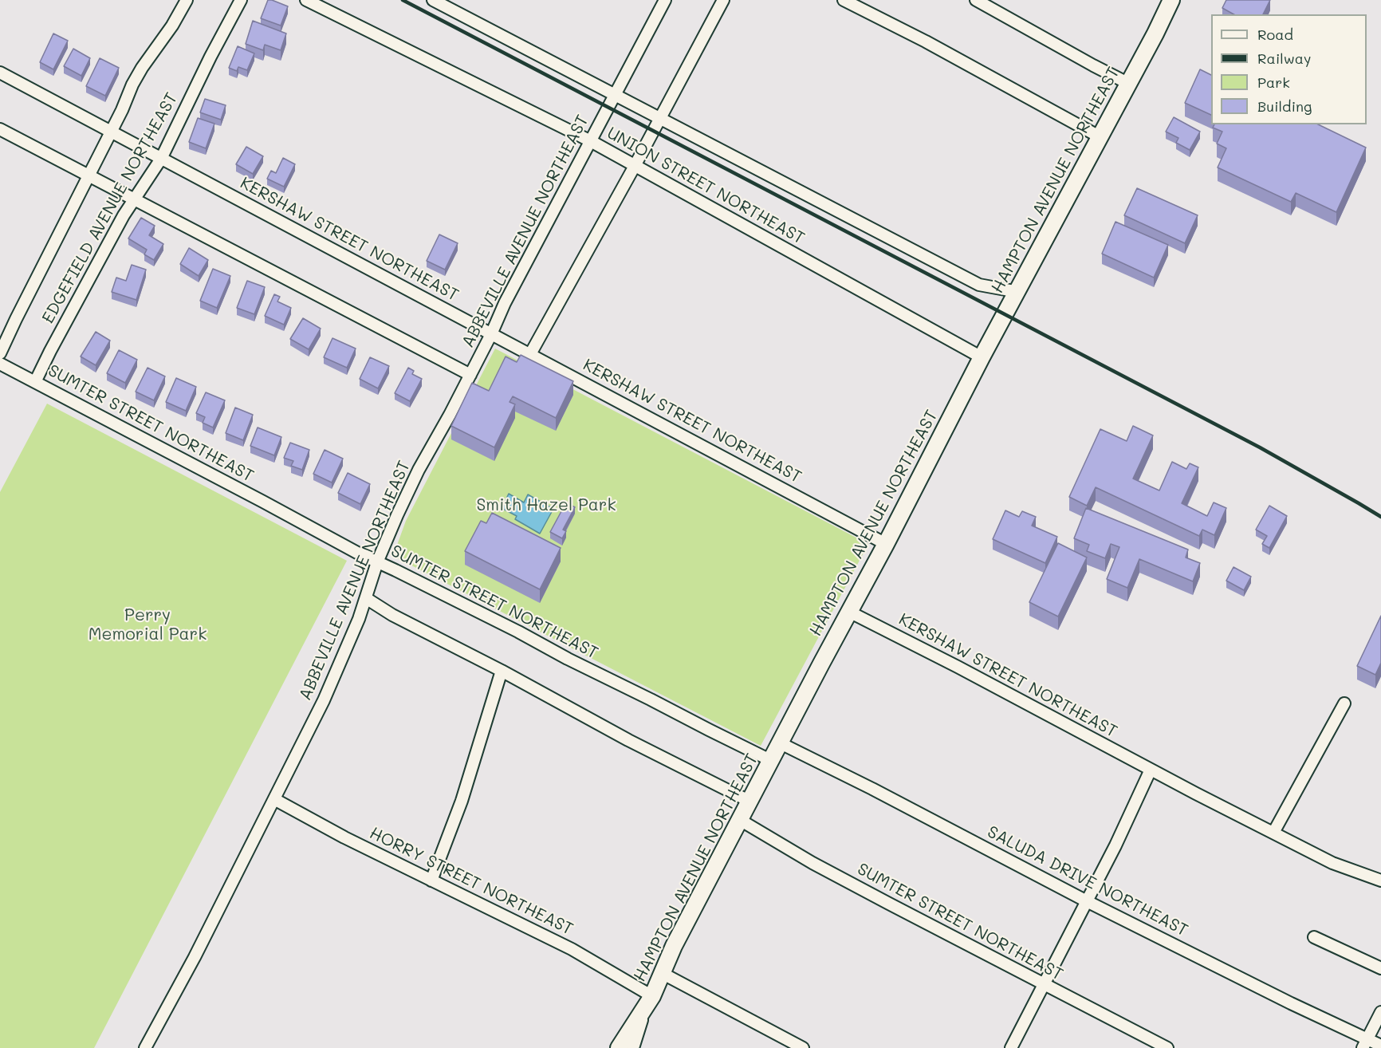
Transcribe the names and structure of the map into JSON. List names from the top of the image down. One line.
{"streets":{"street":["HAMPTON AVENUE NORTHEAST","UNION STREET NORTHEAST","EDGEFIELD AVENUE NORTHEAST","ABBEVILLE AVENUE NORTHEAST","KERSHAW STREET NORTHEAST","SUMTER STREET NORTHEAST","HORRY STREET NORTHEAST","SALUDA DRIVE NORTHEAST"]},"crossings":[["HAMPTON AVENUE NORTHEAST","UNION STREET NORTHEAST"],["HAMPTON AVENUE NORTHEAST","KERSHAW STREET NORTHEAST"],["HAMPTON AVENUE NORTHEAST","SUMTER STREET NORTHEAST"],["HAMPTON AVENUE NORTHEAST","HORRY STREET NORTHEAST"],["HAMPTON AVENUE NORTHEAST","SALUDA DRIVE NORTHEAST"],["UNION STREET NORTHEAST","ABBEVILLE AVENUE NORTHEAST"],["EDGEFIELD AVENUE NORTHEAST","KERSHAW STREET NORTHEAST"],["EDGEFIELD AVENUE NORTHEAST","SUMTER STREET NORTHEAST"],["ABBEVILLE AVENUE NORTHEAST","KERSHAW STREET NORTHEAST"],["ABBEVILLE AVENUE NORTHEAST","SUMTER STREET NORTHEAST"],["ABBEVILLE AVENUE NORTHEAST","HORRY STREET NORTHEAST"]],"parks":["Smith Hazel Park","Perry Memorial Park"],"legend":["Road","Railway","Park","Building"]}
